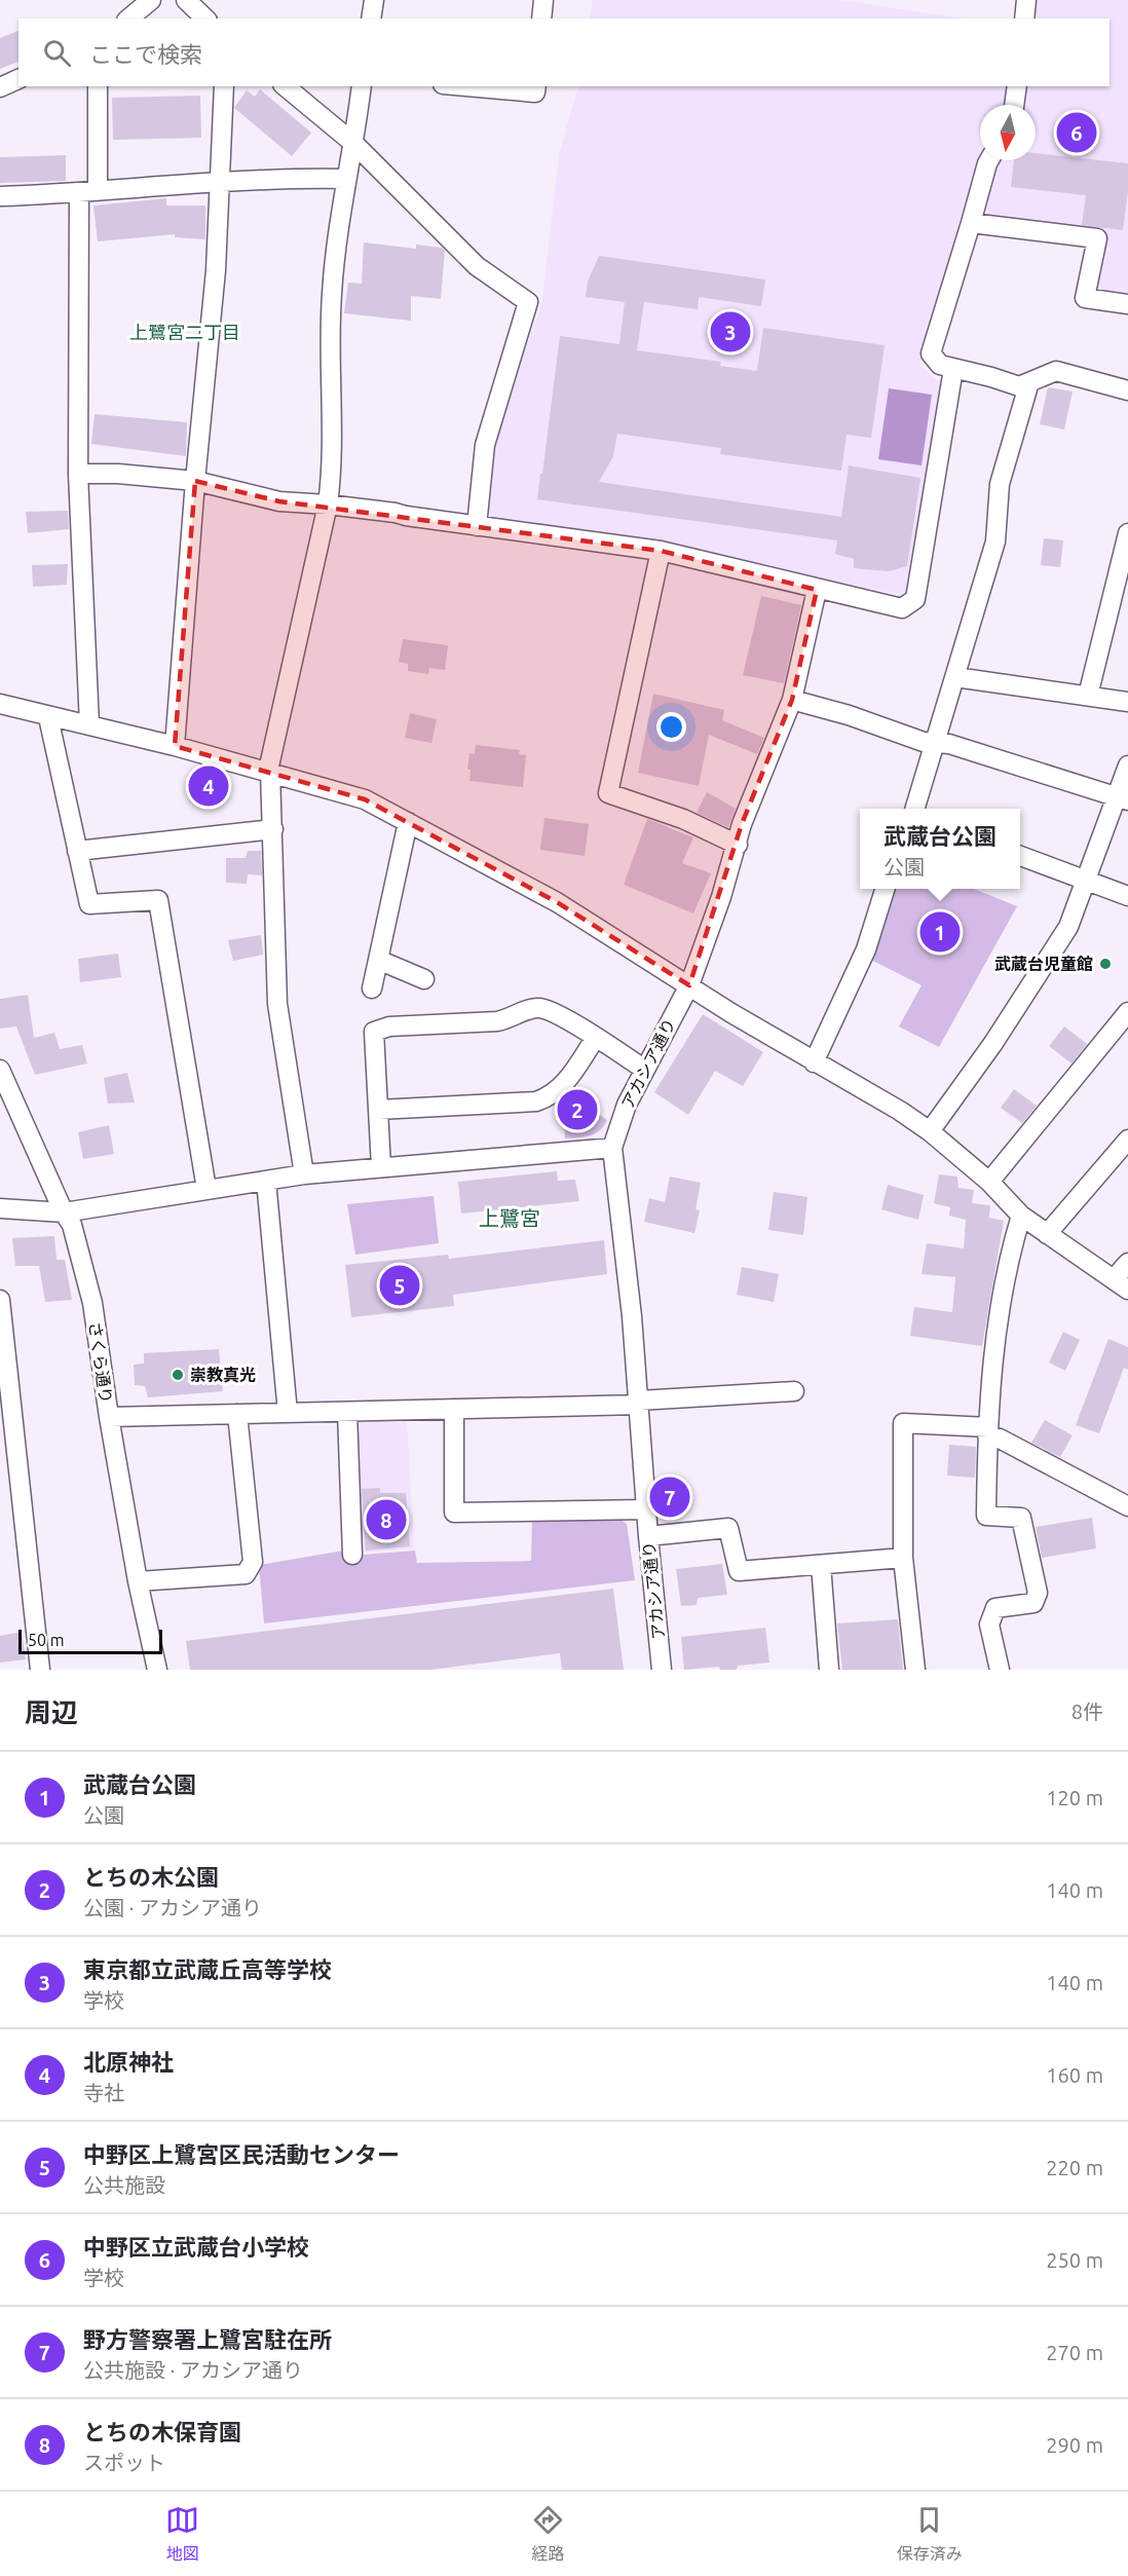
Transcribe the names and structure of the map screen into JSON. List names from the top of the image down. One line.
{"streets":{"street":["アカシア通り","さくら通り"]},"districts":["上鷺宮二丁目","上鷺宮"],"places":["武蔵台児童館","崇教真光"],"scale_bar":"50 m","north":"bottom","page":{"search":"ここで検索","pins":["6","3","4","1","2","5","7","8"],"popup":["武蔵台公園","公園"],"scale":"50 m","heading":["周辺","8件"],"list":[{"mark":"1","name":"武蔵台公園","note":"公園","value":"120 m"},{"mark":"2","name":"とちの木公園","note":"公園 · アカシア通り","value":"140 m"},{"mark":"3","name":"東京都立武蔵丘高等学校","note":"学校","value":"140 m"},{"mark":"4","name":"北原神社","note":"寺社","value":"160 m"},{"mark":"5","name":"中野区上鷺宮区民活動センター","note":"公共施設","value":"220 m"},{"mark":"6","name":"中野区立武蔵台小学校","note":"学校","value":"250 m"},{"mark":"7","name":"野方警察署上鷺宮駐在所","note":"公共施設 · アカシア通り","value":"270 m"},{"mark":"8","name":"とちの木保育園","note":"スポット","value":"290 m"}],"nav":["地図","経路","保存済み"]}}
